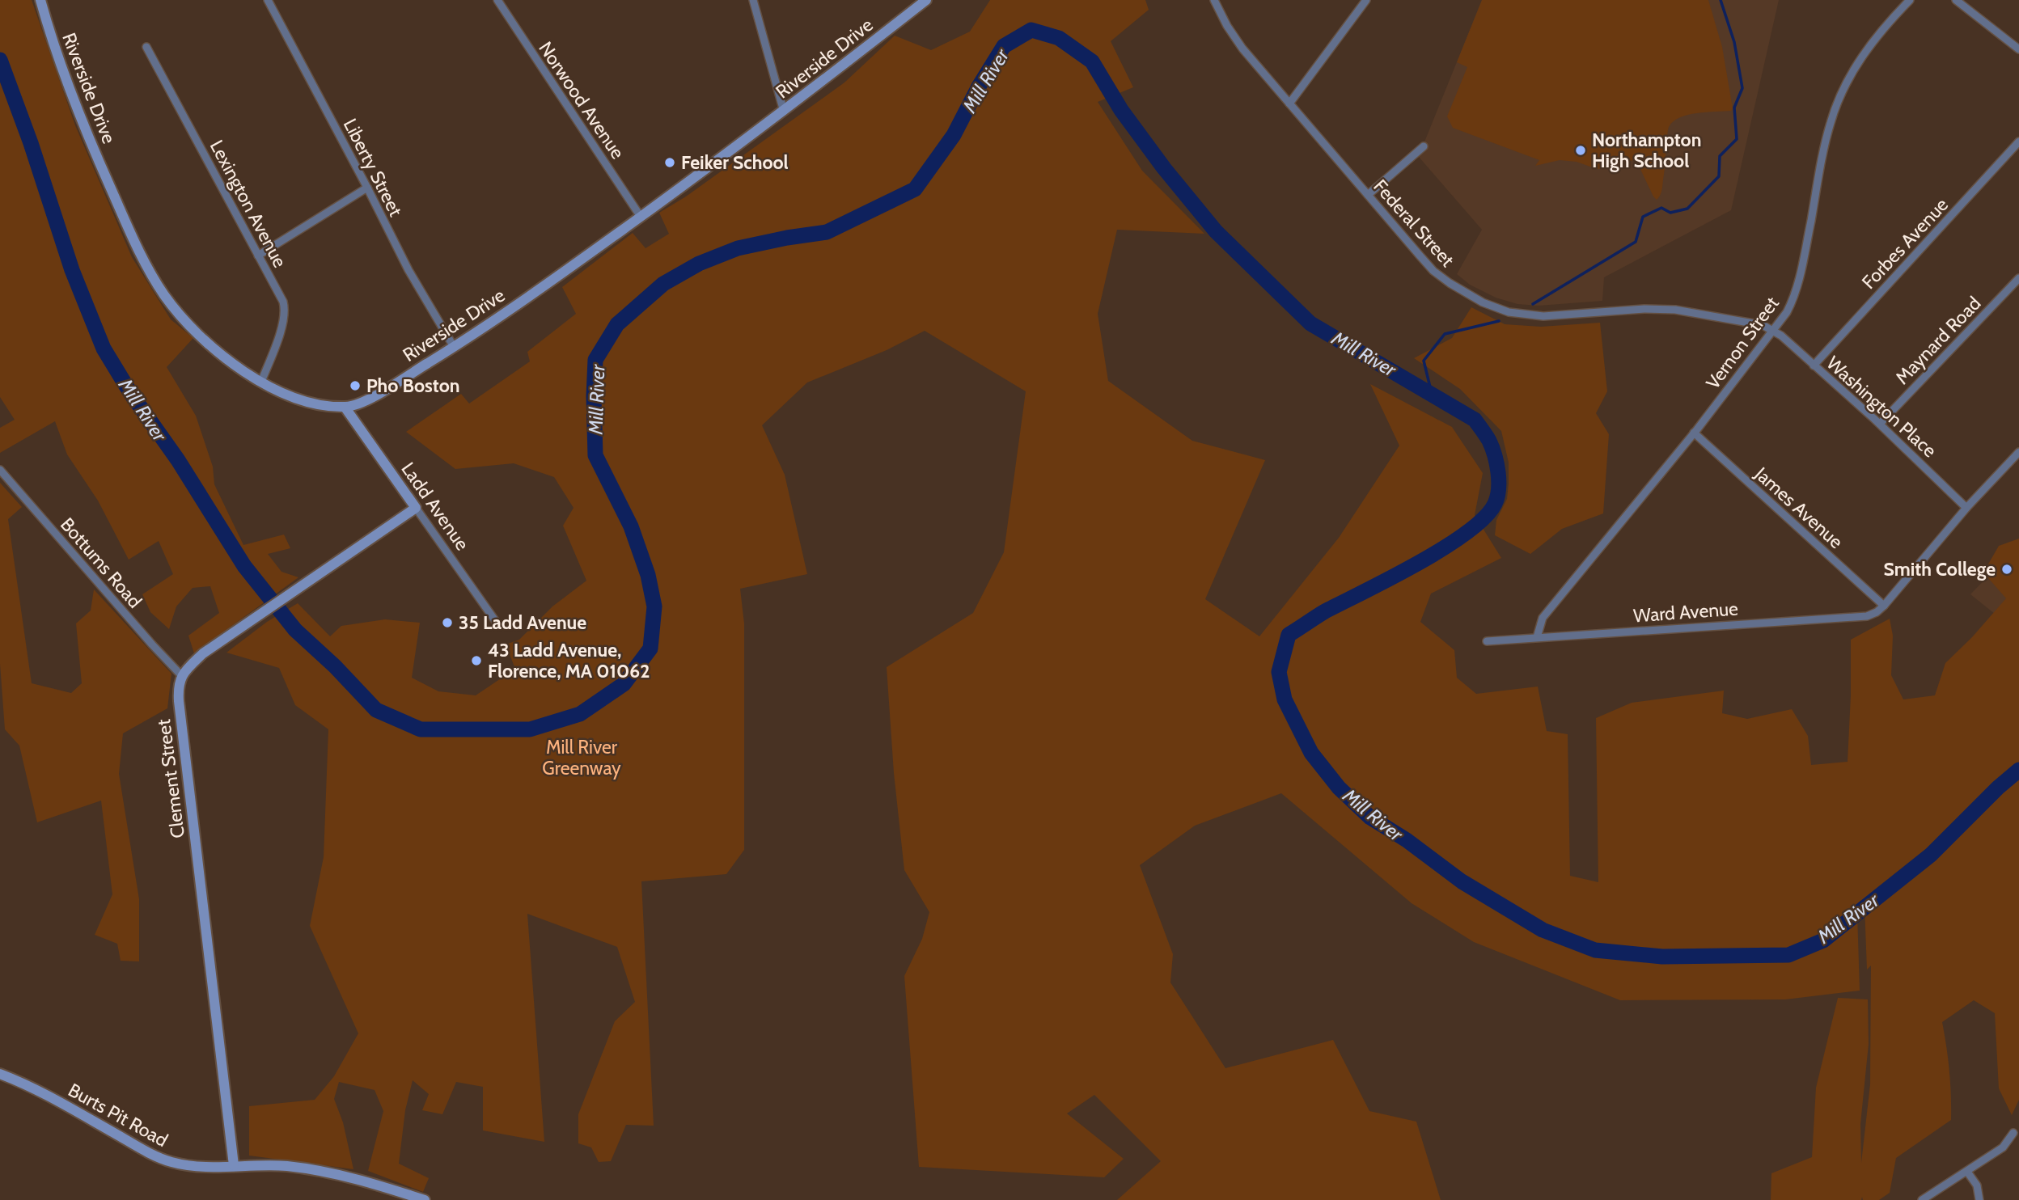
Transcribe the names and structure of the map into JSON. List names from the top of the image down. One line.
{"streets":{"street":["Riverside Drive","Norwood Avenue","Liberty Street","Lexington Avenue","Federal Street","Forbes Avenue","Maynard Road","Vernon Street","Washington Place","Ladd Avenue","James Avenue","Bottums Road","Ward Avenue","Clement Street","Burts Pit Road"]},"crossings":[["Riverside Drive","Norwood Avenue"],["Riverside Drive","Liberty Street"],["Riverside Drive","Lexington Avenue"],["Riverside Drive","Ladd Avenue"],["Federal Street","Vernon Street"],["Federal Street","Washington Place"],["Forbes Avenue","Washington Place"],["Maynard Road","Washington Place"],["Vernon Street","Washington Place"],["Vernon Street","James Avenue"],["Vernon Street","Ward Avenue"],["James Avenue","Ward Avenue"],["Bottums Road","Clement Street"],["Clement Street","Burts Pit Road"]],"water":["Mill River"],"parks":["Mill River Greenway"],"places":["Northampton High School","Feiker School","Pho Boston","Smith College","35 Ladd Avenue","43 Ladd Avenue, Florence, MA 01062"]}
